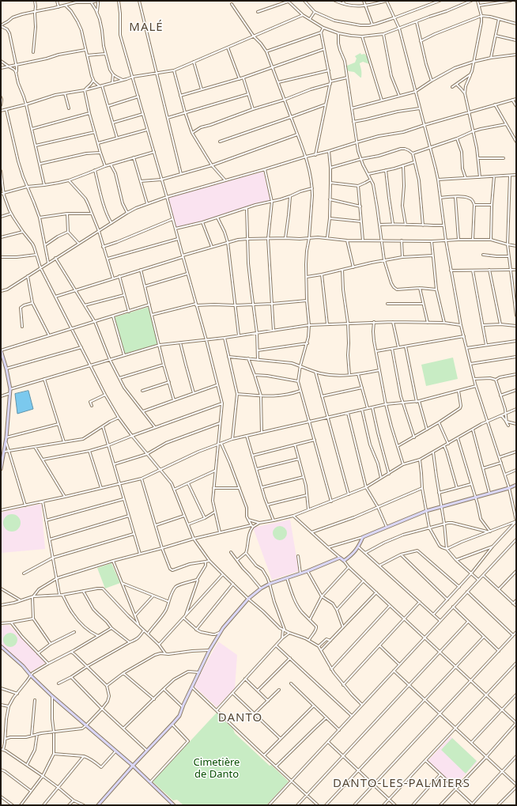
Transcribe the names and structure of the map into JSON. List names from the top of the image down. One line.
{"districts":["MALÉ","DANTO","DANTO-LES-PALMIERS"],"parks":["Cimetière de Danto"]}
